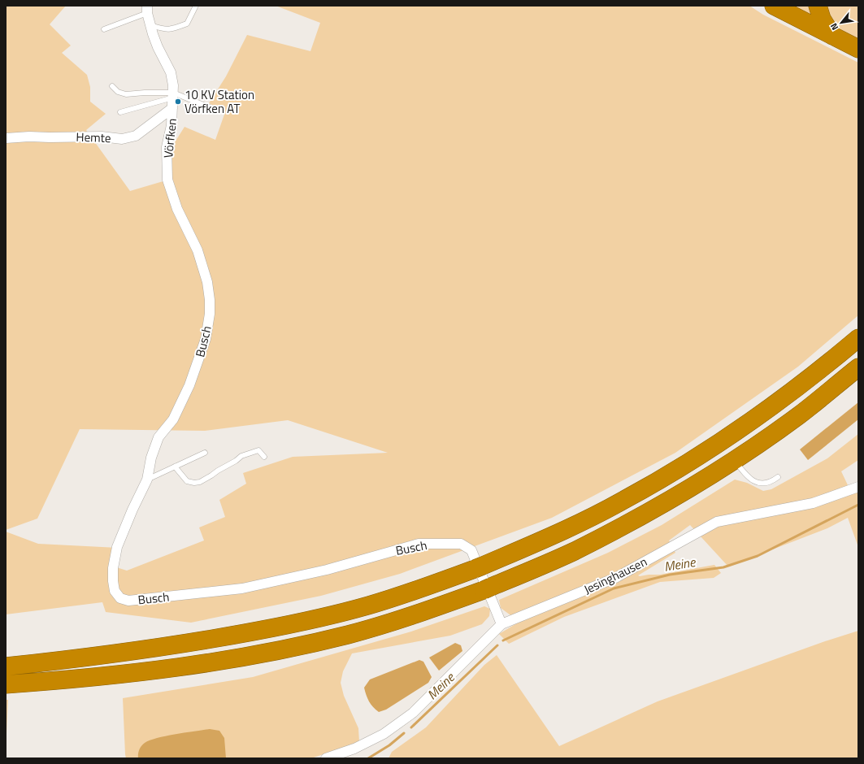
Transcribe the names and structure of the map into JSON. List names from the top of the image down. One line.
{"streets":{"street":["Hemte","Vörfken","Busch","Jesinghausen"]},"crossings":[["Hemte","Vörfken"],["Vörfken","Busch"],["Busch","Jesinghausen"]],"water":["Meine"],"places":["10 KV Station Vörfken AT"],"north":"bottom left"}
